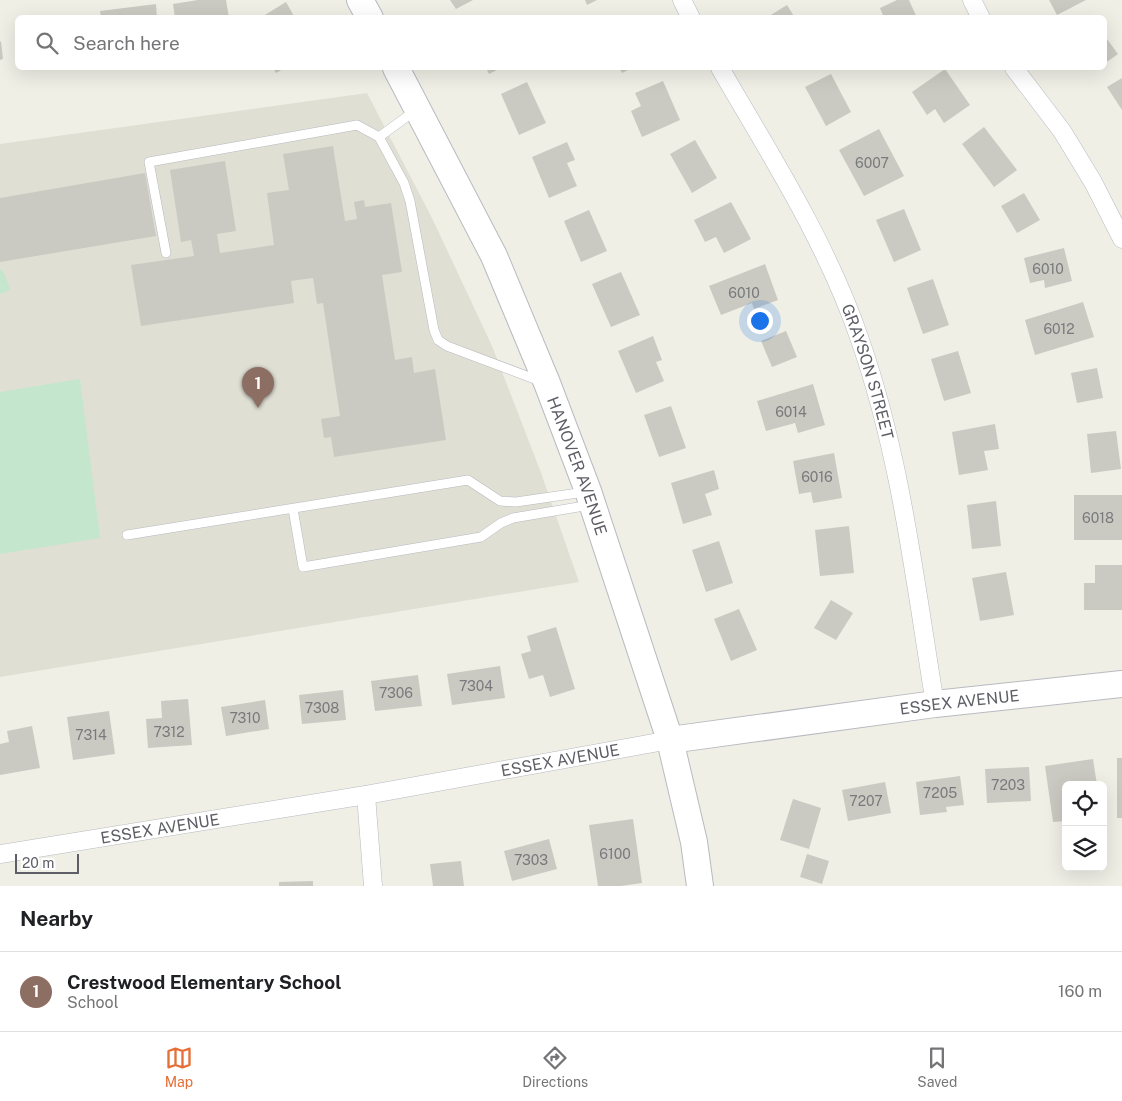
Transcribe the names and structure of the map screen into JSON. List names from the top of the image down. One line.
{"streets":{"street":["GRAYSON STREET","HANOVER AVENUE","ESSEX AVENUE"]},"crossings":[["GRAYSON STREET","ESSEX AVENUE"],["HANOVER AVENUE","ESSEX AVENUE"]],"house_numbers":["6007","6010","6010","6012","6014","6016","6018","7304","7306","7308","7310","7312","7314","7203","7205","7207","6100","7303"],"scale_bar":"20 m","page":{"search":"Search here","pins":"1","scale":"20 m","heading":"Nearby","list":[{"mark":"1","name":"Crestwood Elementary School","note":"School","value":"160 m"}],"nav":["Map","Directions","Saved"]}}
